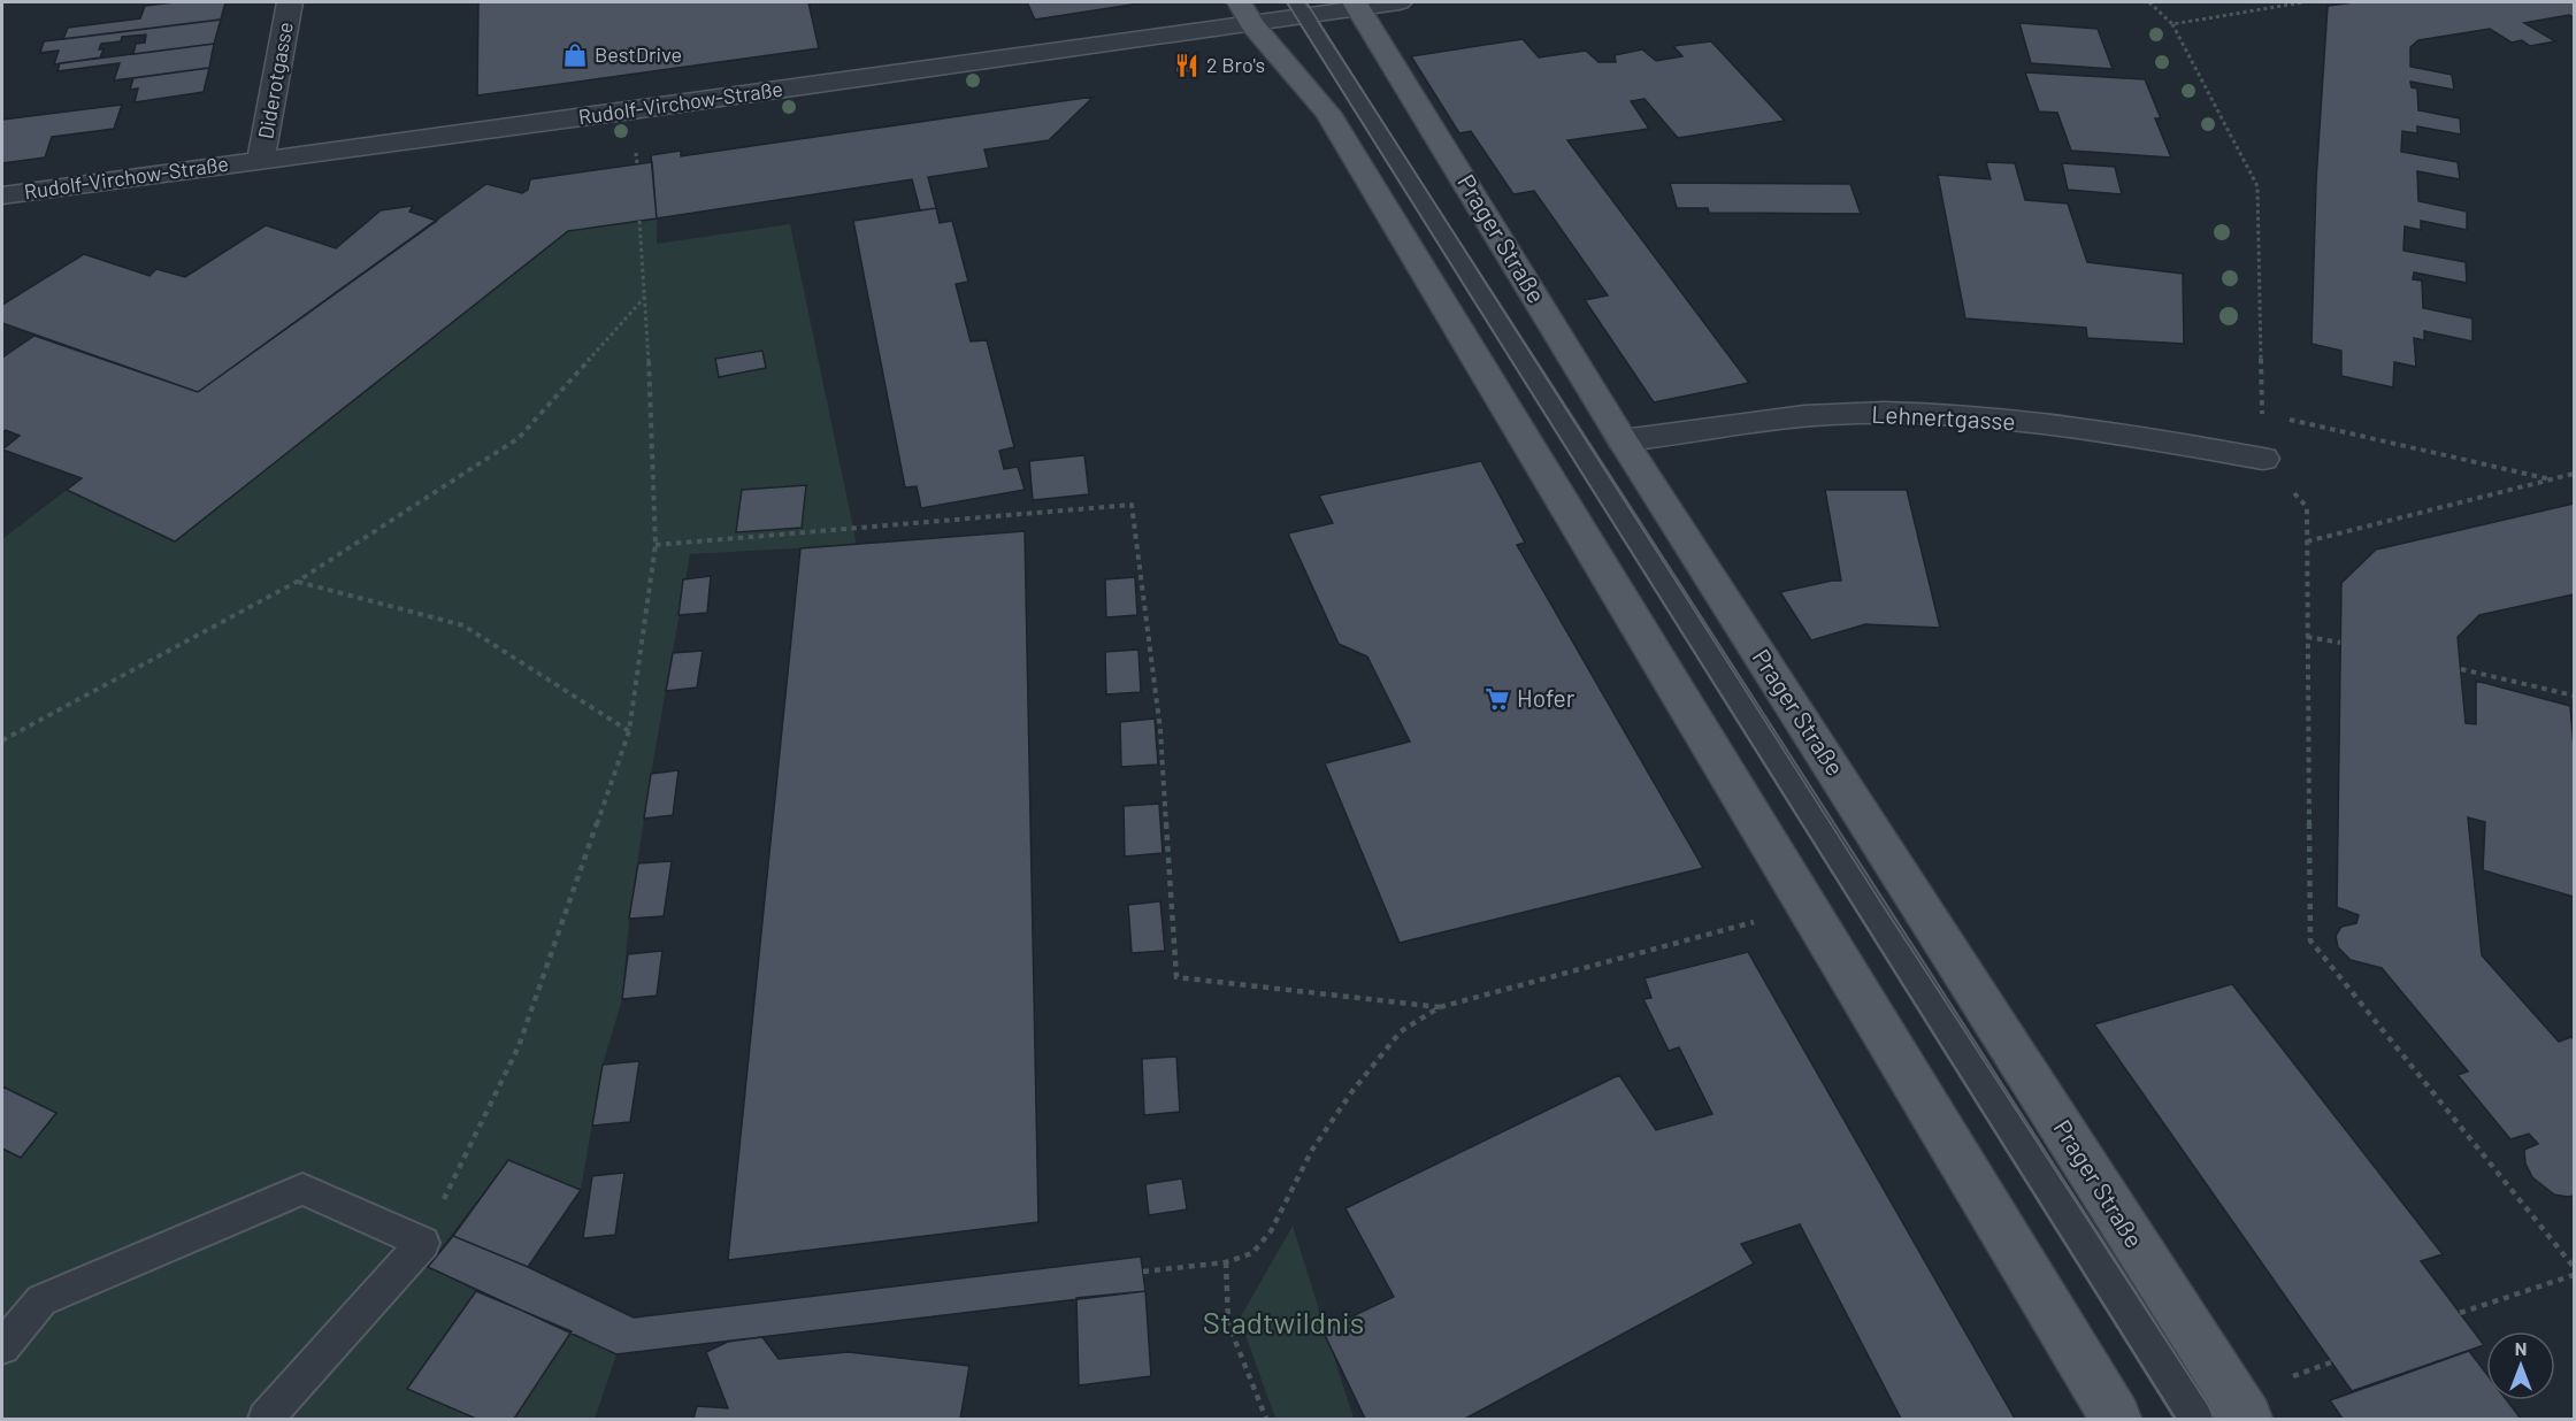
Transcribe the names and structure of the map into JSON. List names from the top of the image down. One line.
{"streets":{"main road":["Prager Straße"],"street":["Diderotgasse","Rudolf-Virchow-Straße","Lehnertgasse"]},"crossings":[["Diderotgasse","Rudolf-Virchow-Straße"],["Rudolf-Virchow-Straße","Prager Straße"],["Prager Straße","Lehnertgasse"]],"parks":["Stadtwildnis"],"places":{"shop":["BestDrive"],"restaurant":["2 Bro's"],"supermarket":["Hofer"]},"north":"top"}
